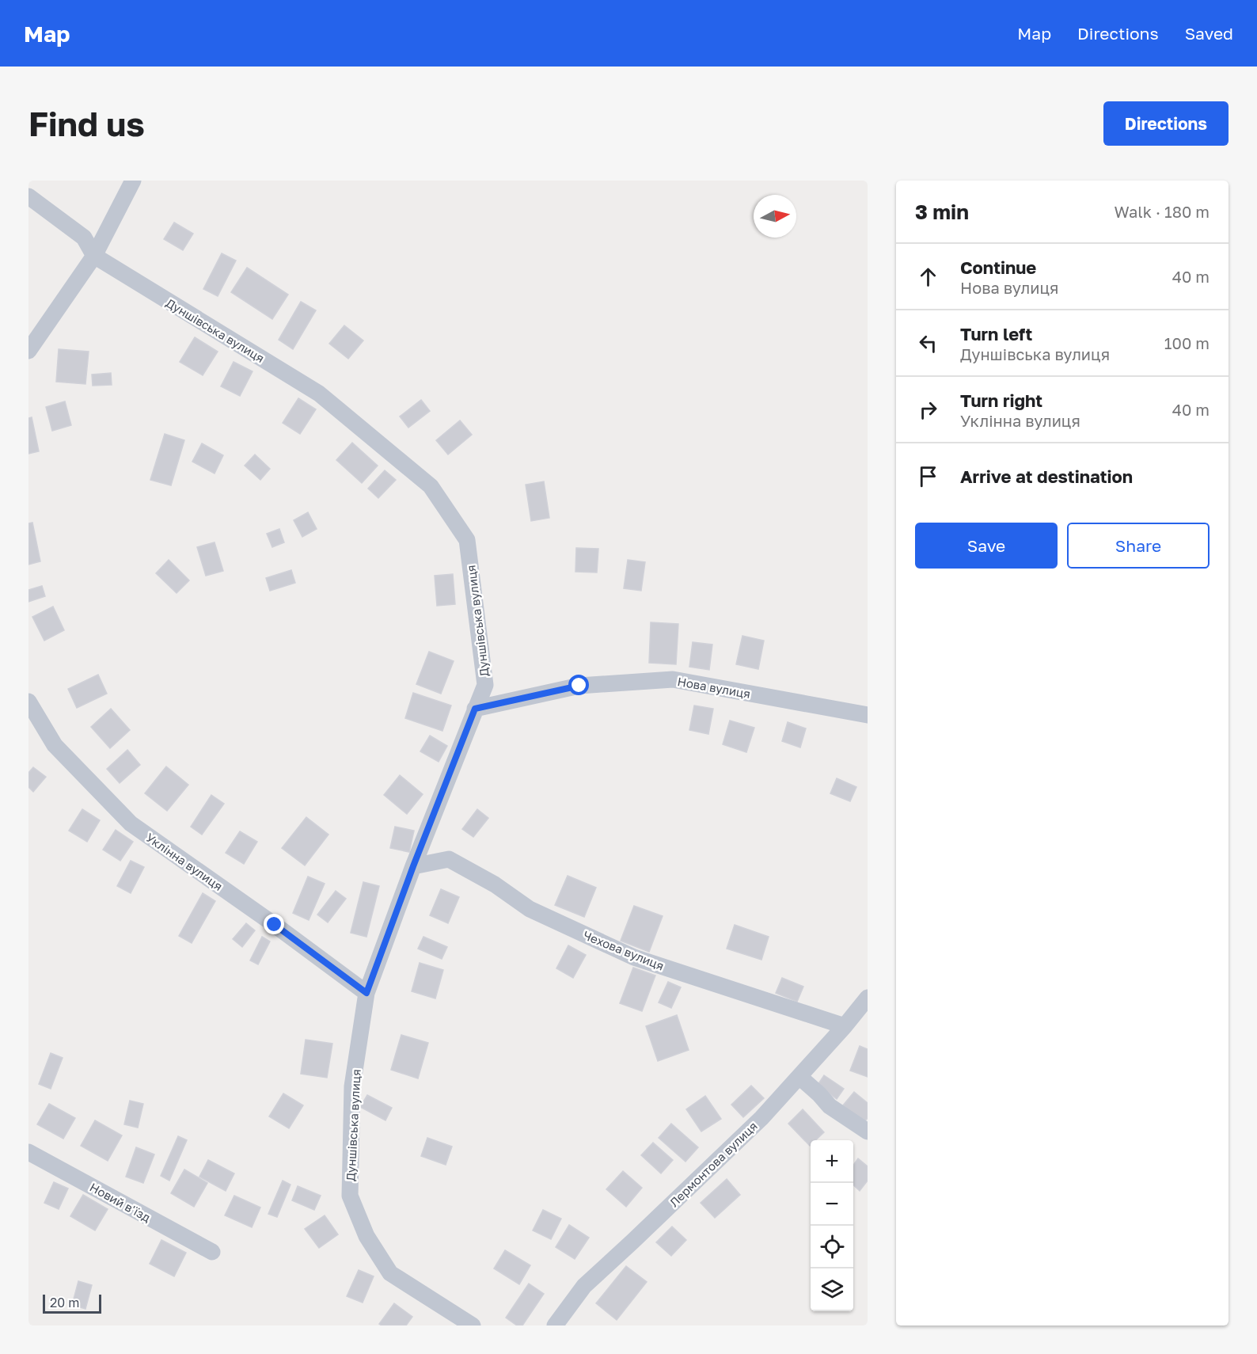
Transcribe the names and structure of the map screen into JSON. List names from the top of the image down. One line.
{"streets":{"street":["Дуншівська вулиця","Нова вулиця","Уклінна вулиця","Чехова вулиця","Лермонтова вулиця","Новий в'їзд"]},"crossings":[["Дуншівська вулиця","Нова вулиця"],["Дуншівська вулиця","Уклінна вулиця"],["Дуншівська вулиця","Чехова вулиця"],["Чехова вулиця","Лермонтова вулиця"]],"scale_bar":"20 m","north":"right","page":{"header":"Map","nav":["Map","Directions","Saved"],"buttons":["Directions",["Save","Share"]],"title":"Find us","heading":["3 min","Walk · 180 m"],"list":[["Continue","Нова вулиця","40 m"],["Turn left","Дуншівська вулиця","100 m"],["Turn right","Уклінна вулиця","40 m"],"Arrive at destination"],"map_buttons":["+","−"],"scale":"20 m"}}
